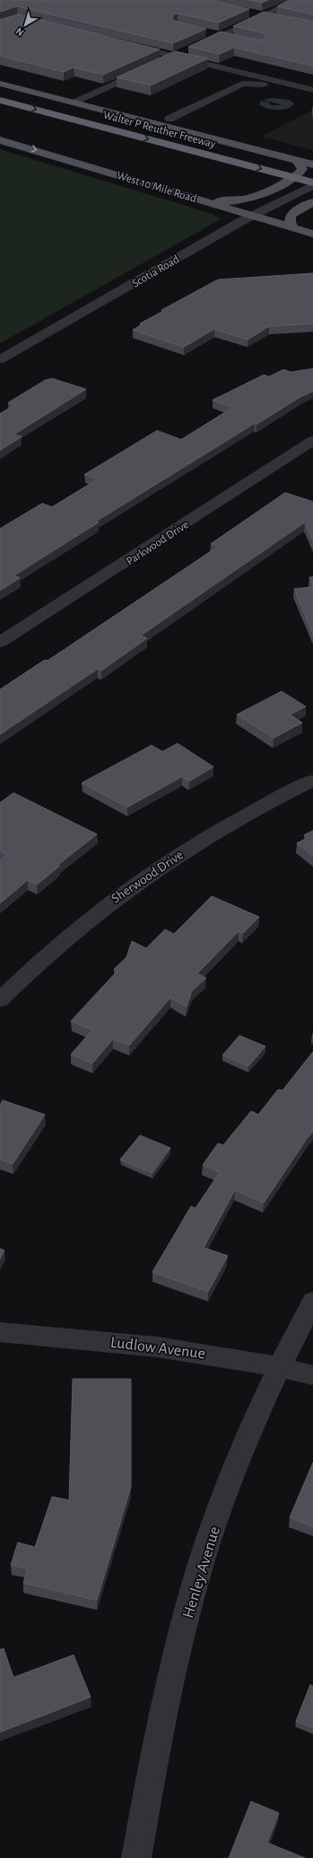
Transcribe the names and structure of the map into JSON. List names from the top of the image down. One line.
{"streets":{"highway":["Walter P Reuther Freeway"],"main road":["West 10 Mile Road"],"street":["Scotia Road","Parkwood Drive","Sherwood Drive","Ludlow Avenue","Henley Avenue"]},"crossings":[["West 10 Mile Road","Scotia Road"],["Ludlow Avenue","Henley Avenue"]],"one_way":["Walter P Reuther Freeway"],"north":"bottom left"}
